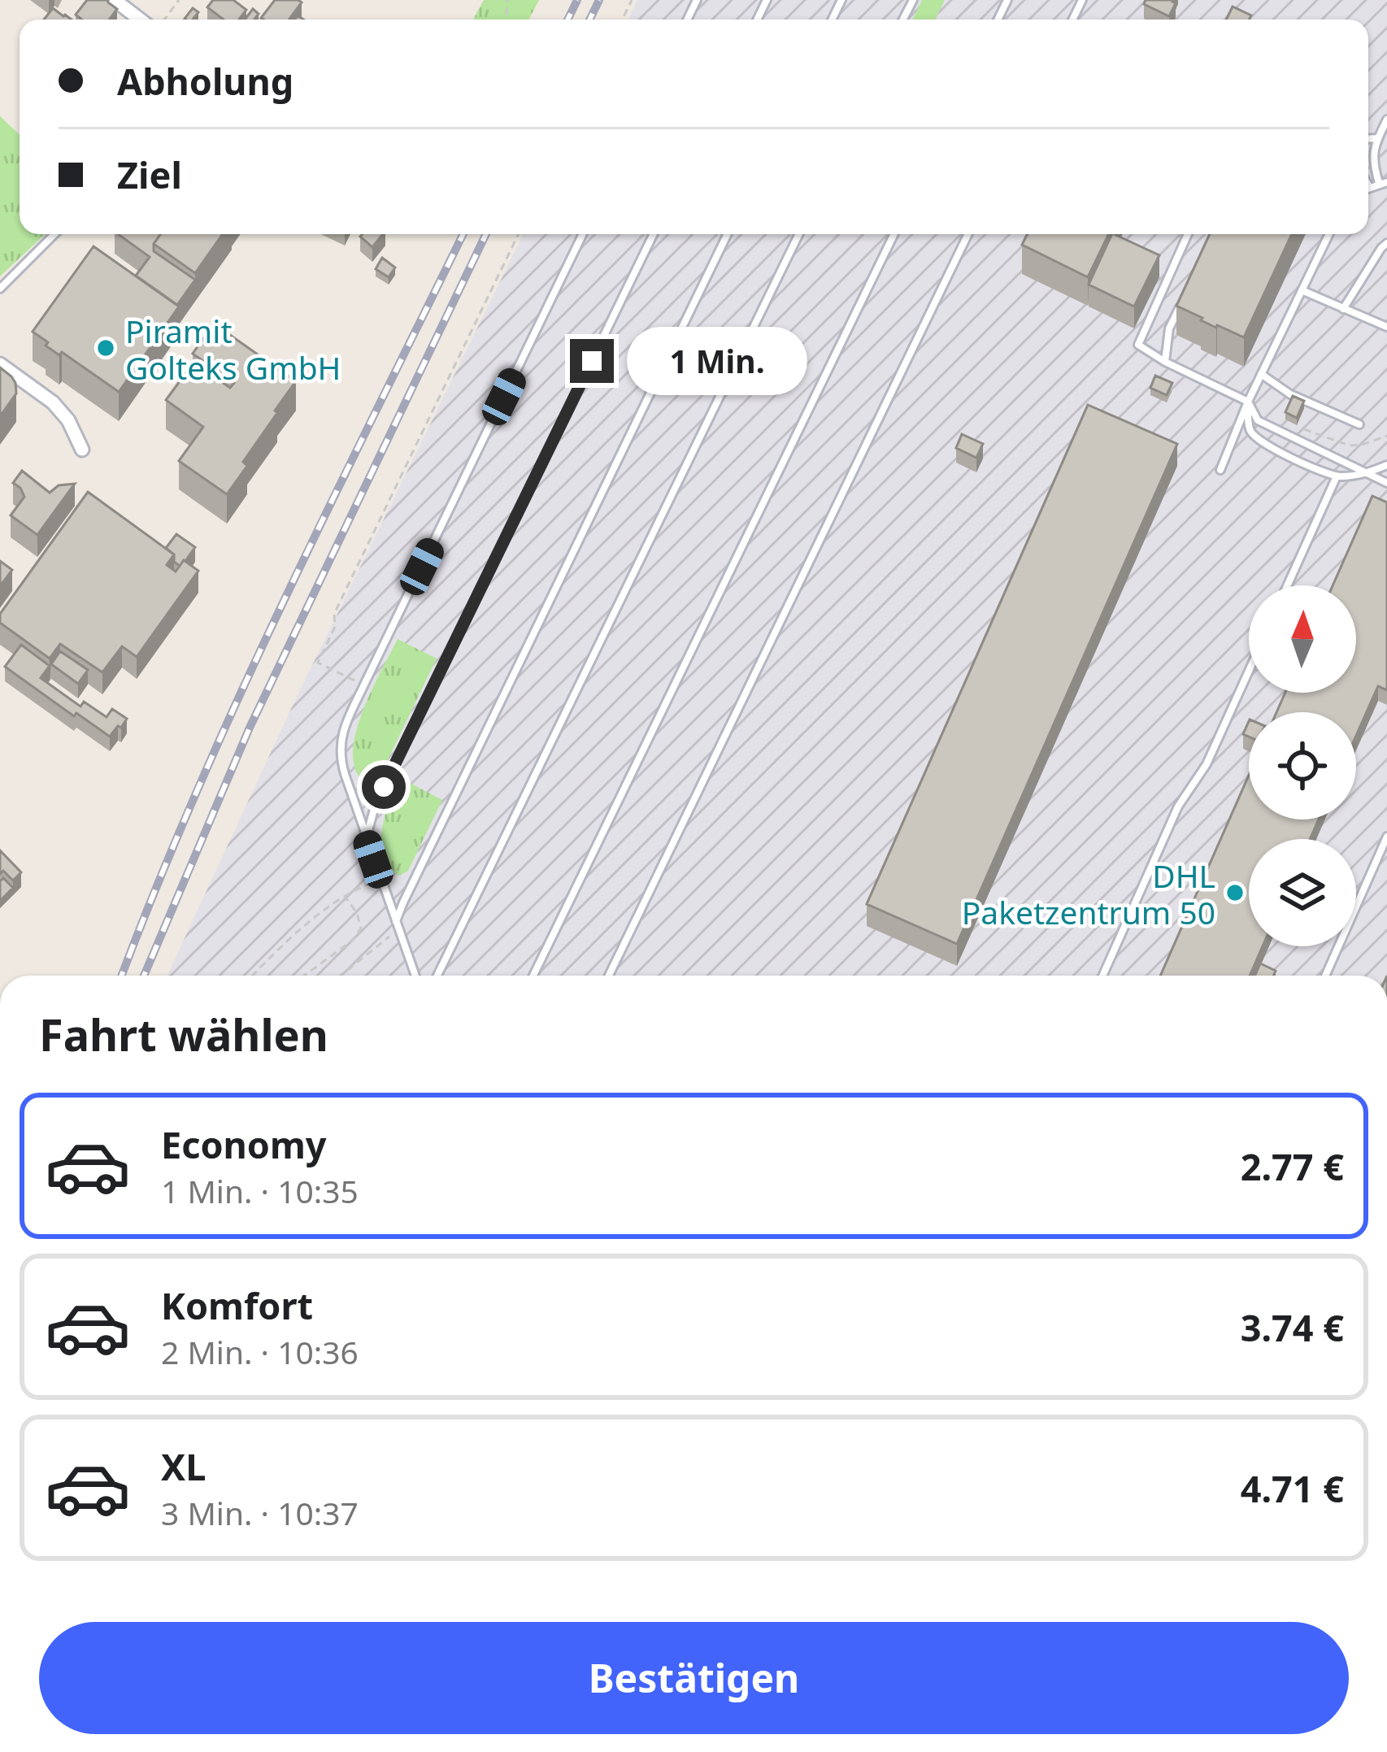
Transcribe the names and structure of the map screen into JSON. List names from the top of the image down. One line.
{"places":["Piramit Golteks GmbH","DHL Paketzentrum 50"],"north":"top","page":{"banner":["Abholung","Ziel"],"bubble":"1 Min.","heading":"Fahrt wählen","list":[{"name":"Economy","note":"1 Min. · 10:35","value":"2.77 €"},{"name":"Komfort","note":"2 Min. · 10:36","value":"3.74 €"},{"name":"XL","note":"3 Min. · 10:37","value":"4.71 €"}],"buttons":"Bestätigen"}}
